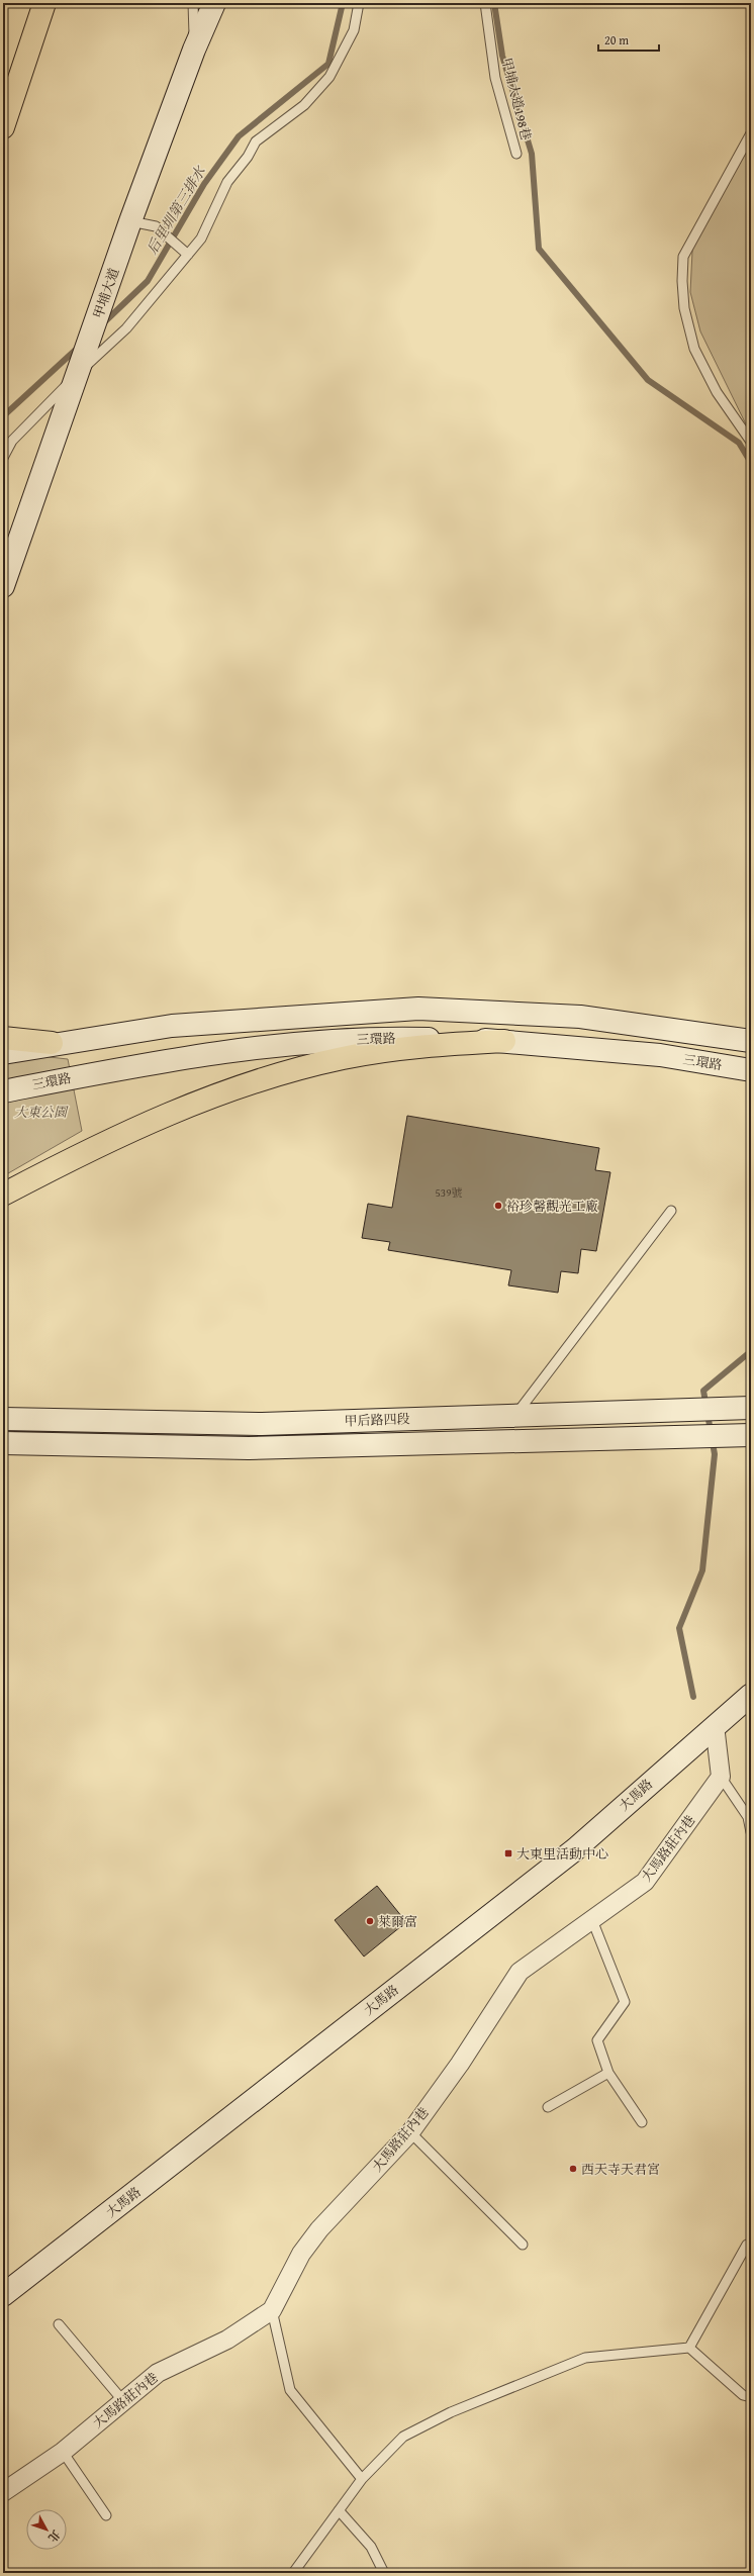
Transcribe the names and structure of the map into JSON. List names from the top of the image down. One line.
{"streets":{"street":["甲埔大道","三環路","甲后路四段","大馬路","大馬路莊內巷"],"lane":["甲埔大道198巷"]},"water":["后里圳第三排水"],"parks":["大東公園"],"places":{"other":["裕珍馨觀光工廠","萊爾富","西天寺天君宮"],"transit":["大東里活動中心"]},"house_numbers":["539號"],"scale_bar":"20 m","north":"bottom right"}
